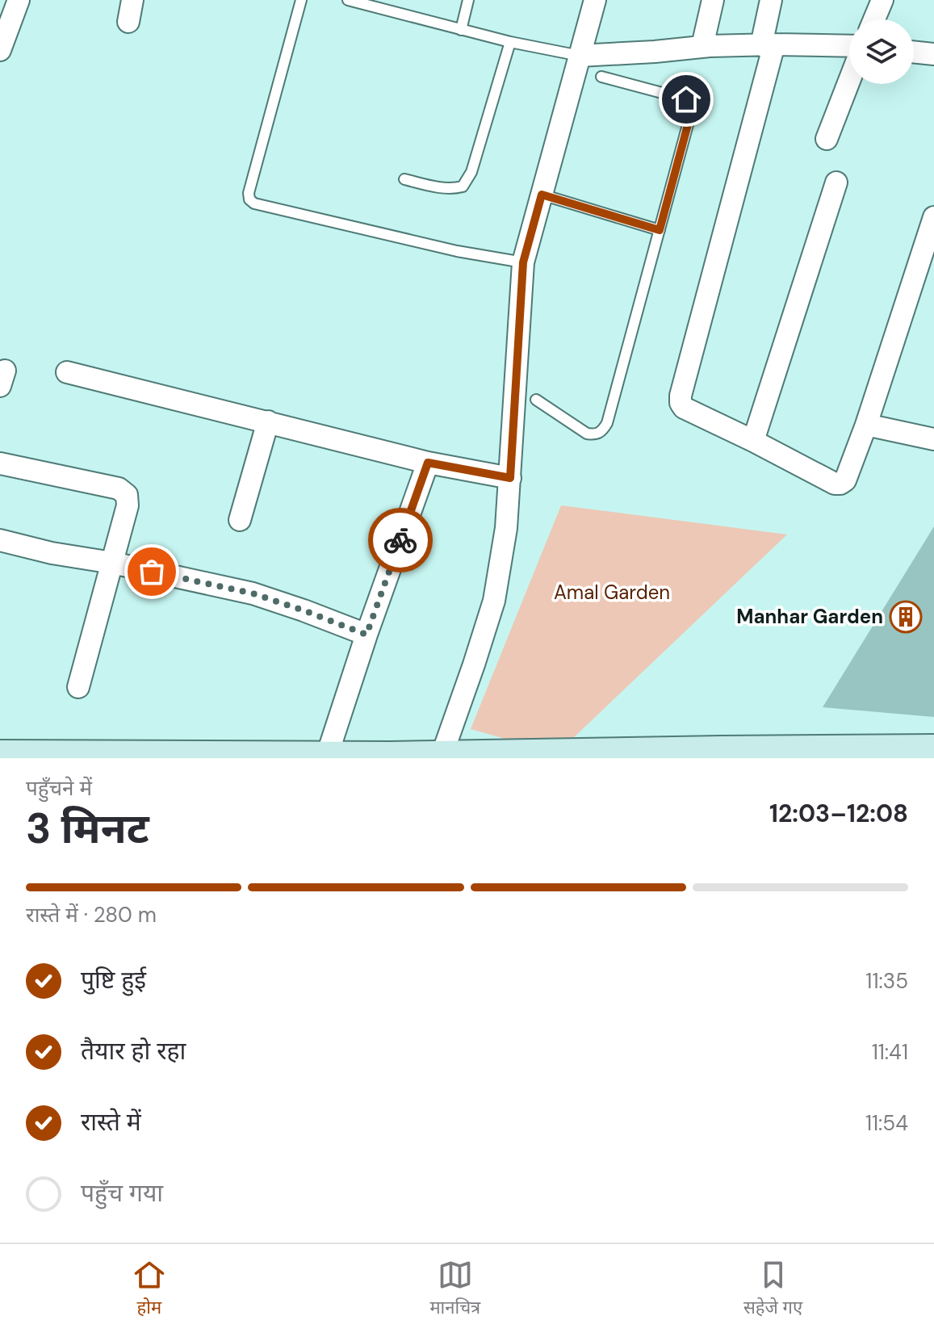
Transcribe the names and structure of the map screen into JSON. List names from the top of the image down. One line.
{"parks":["Amal Garden"],"places":{"building":["Manhar Garden"]},"page":{"heading":["3 मिनट","पहुँचने में","12:03–12:08"],"bar":"रास्ते में · 280 m","list":[["पुष्टि हुई","11:35"],["तैयार हो रहा","11:41"],["रास्ते में","11:54"],"पहुँच गया"],"tabs":["होम","मानचित्र","सहेजे गए"]}}
